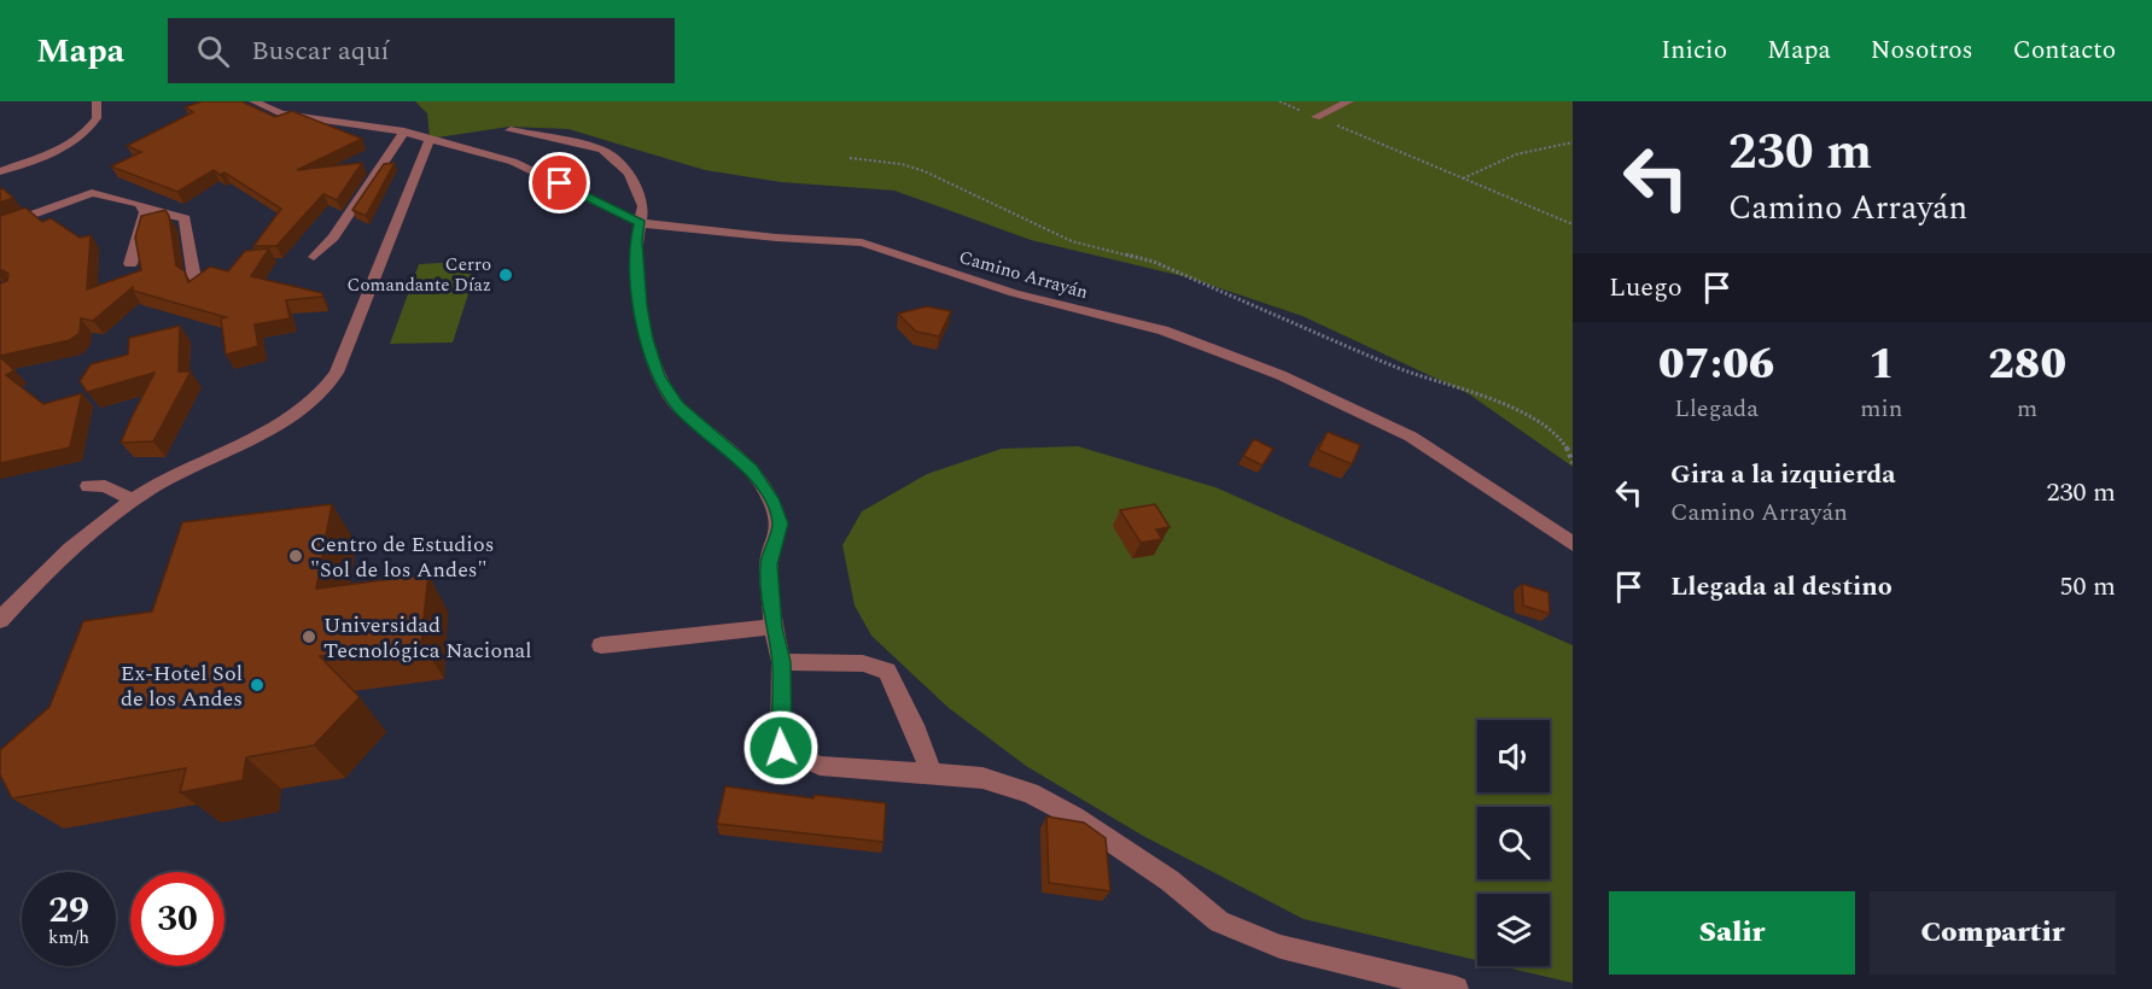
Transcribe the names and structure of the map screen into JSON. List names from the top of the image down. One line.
{"streets":{"street":["Camino Arrayán"]},"places":["Cerro Comandante Díaz","Centro de Estudios \"Sol de los Andes\"","Universidad Tecnológica Nacional","Ex-Hotel Sol de los Andes"],"page":{"header":"Mapa","search":"Buscar aquí","nav":["Inicio","Mapa","Nosotros","Contacto"],"turn":["230 m","Camino Arrayán"],"then":"Luego","eta":["07:06","Llegada","1","min","280","m"],"list":[{"name":"Gira a la izquierda","note":"Camino Arrayán","value":"230 m"},{"name":"Llegada al destino","value":"50 m"}],"speed":"29 km/h","limit":"30","buttons":["Salir","Compartir"]}}
